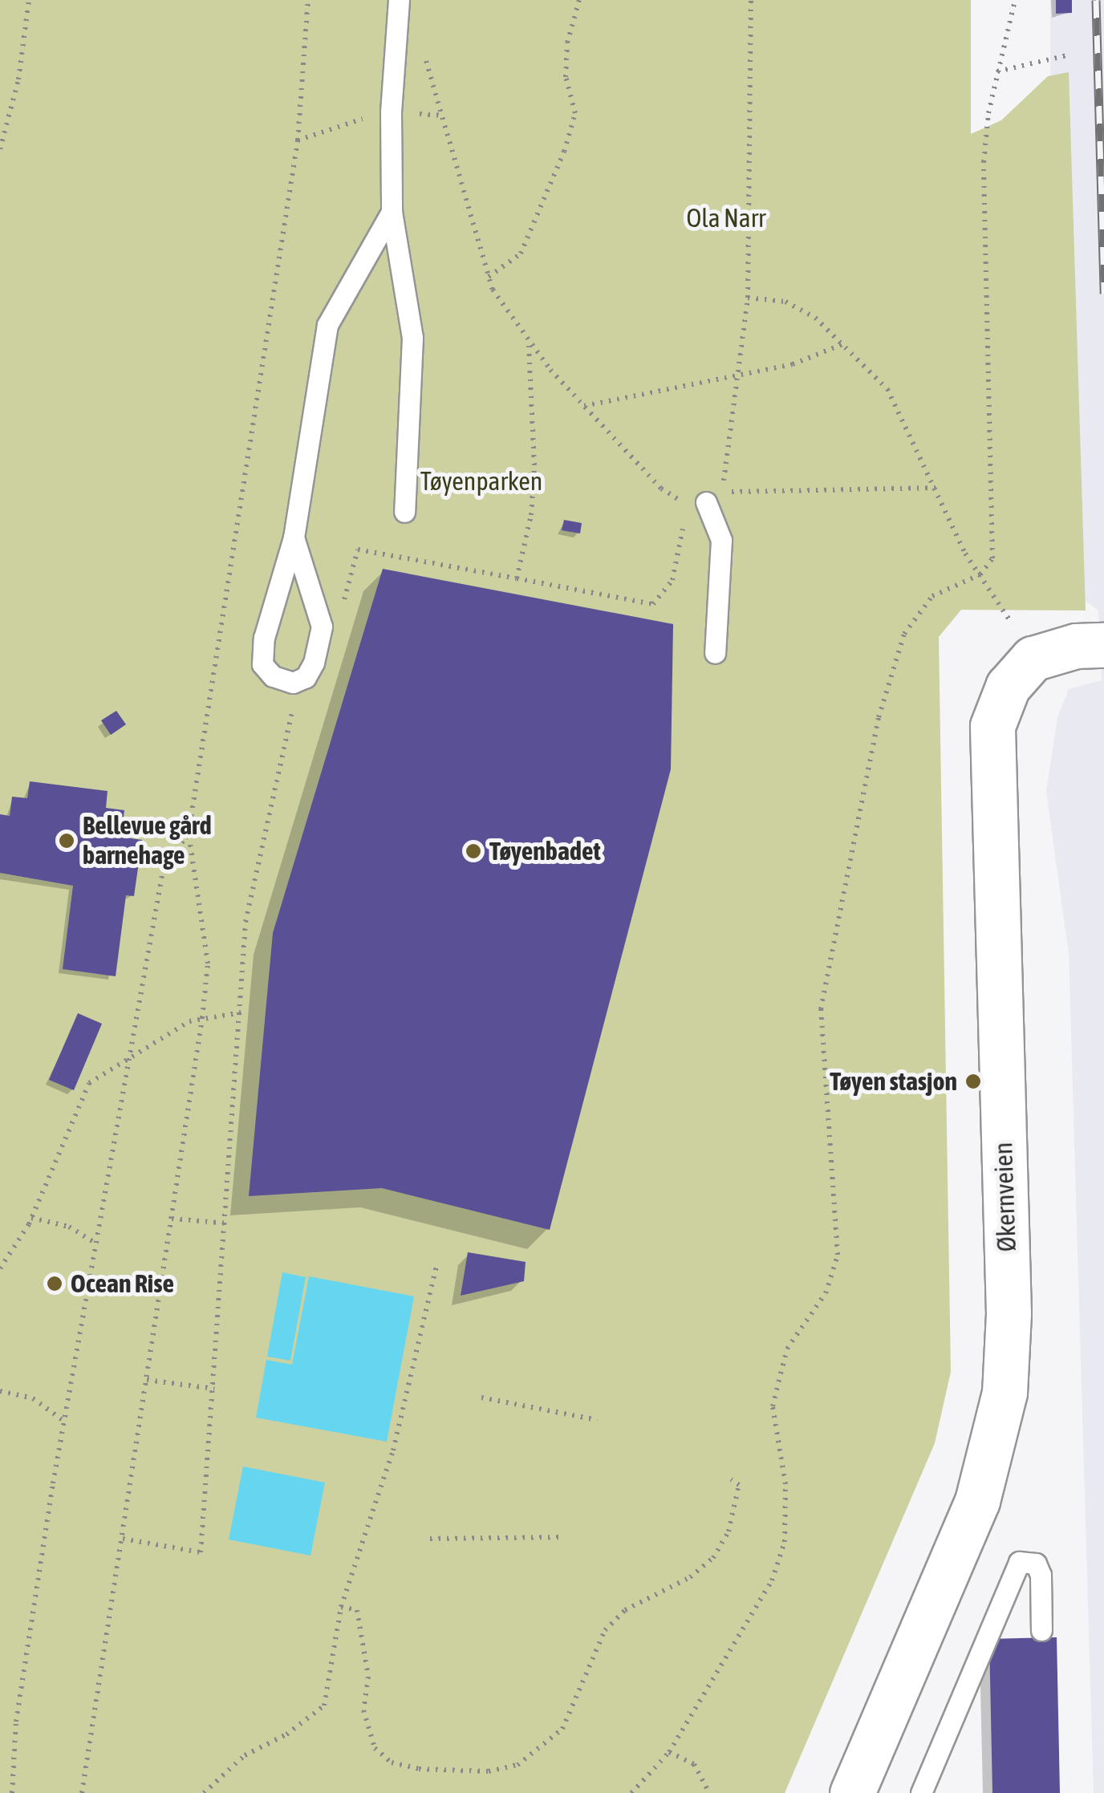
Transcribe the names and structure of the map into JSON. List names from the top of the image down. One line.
{"streets":{"main road":["Økernveien"]},"parks":["Ola Narr","Tøyenparken"],"places":["Bellevue gård barnehage","Tøyenbadet","Tøyen stasjon","Ocean Rise"]}
